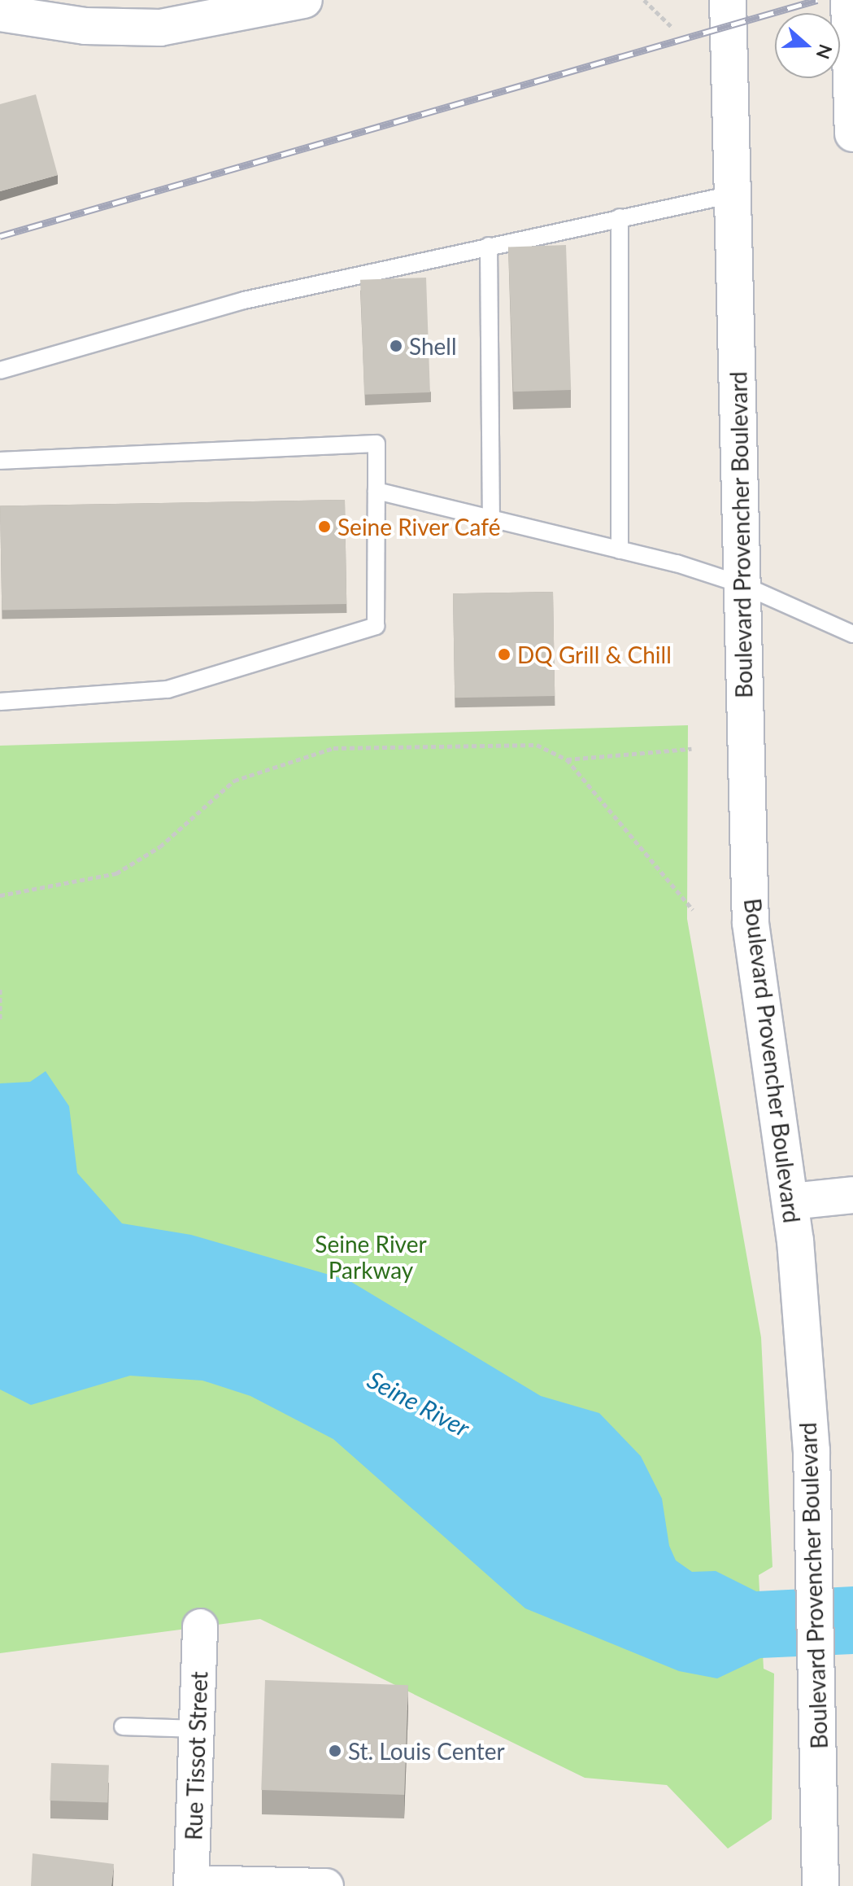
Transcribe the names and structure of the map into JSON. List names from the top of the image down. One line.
{"streets":{"main road":["Boulevard Provencher Boulevard"],"street":["Rue Tissot Street"]},"water":["Seine River"],"parks":["Seine River Parkway"],"places":["Shell","Seine River Café","DQ Grill & Chill","St. Louis Center"],"north":"right"}
